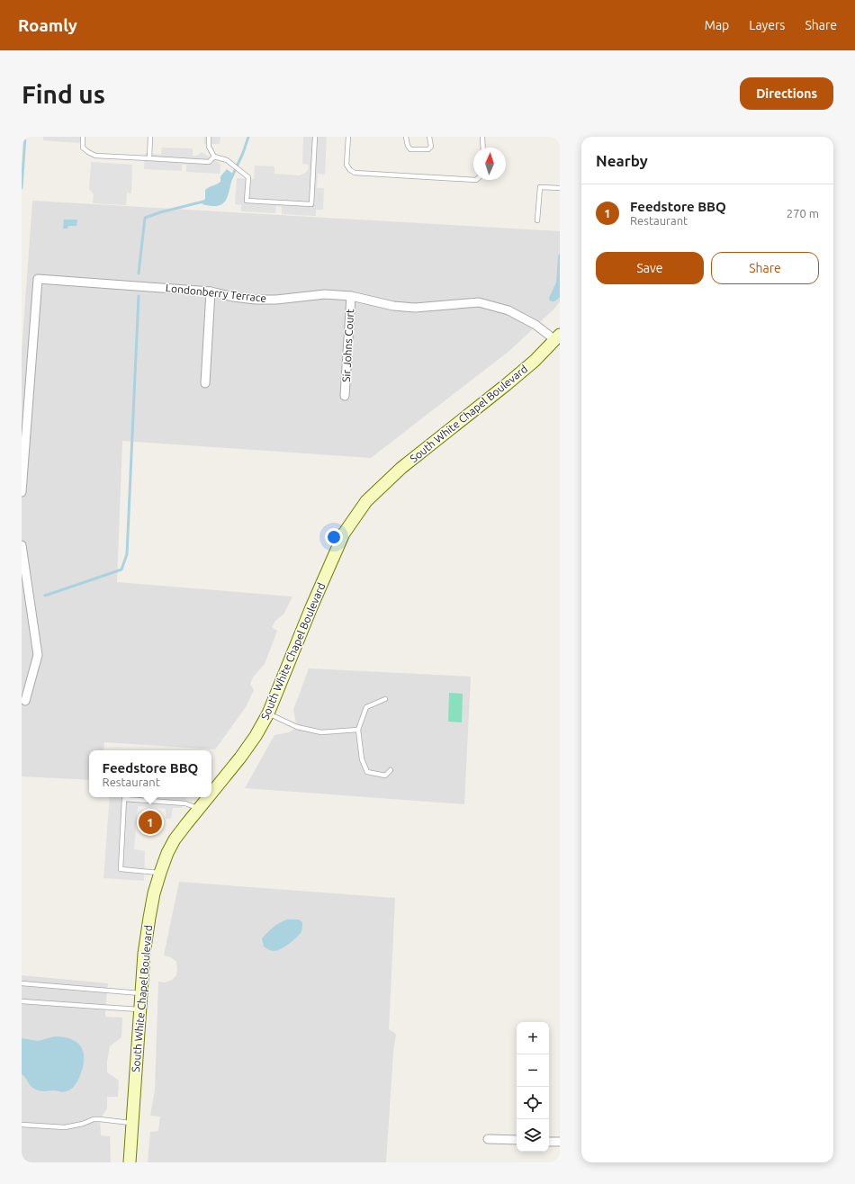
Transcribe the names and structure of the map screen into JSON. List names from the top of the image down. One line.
{"streets":{"main road":["South White Chapel Boulevard"],"street":["Londonberry Terrace","Sir Johns Court"]},"crossings":[["Londonberry Terrace","Sir Johns Court"],["Londonberry Terrace","South White Chapel Boulevard"]],"north":"top","page":{"header":"Roamly","nav":["Map","Layers","Share"],"buttons":["Directions",["Save","Share"]],"title":"Find us","heading":"Nearby","list":[{"mark":"1","name":"Feedstore BBQ","note":"Restaurant","value":"270 m"}],"popup":["Feedstore BBQ","Restaurant"],"pins":"1","map_buttons":["+","−"]}}
